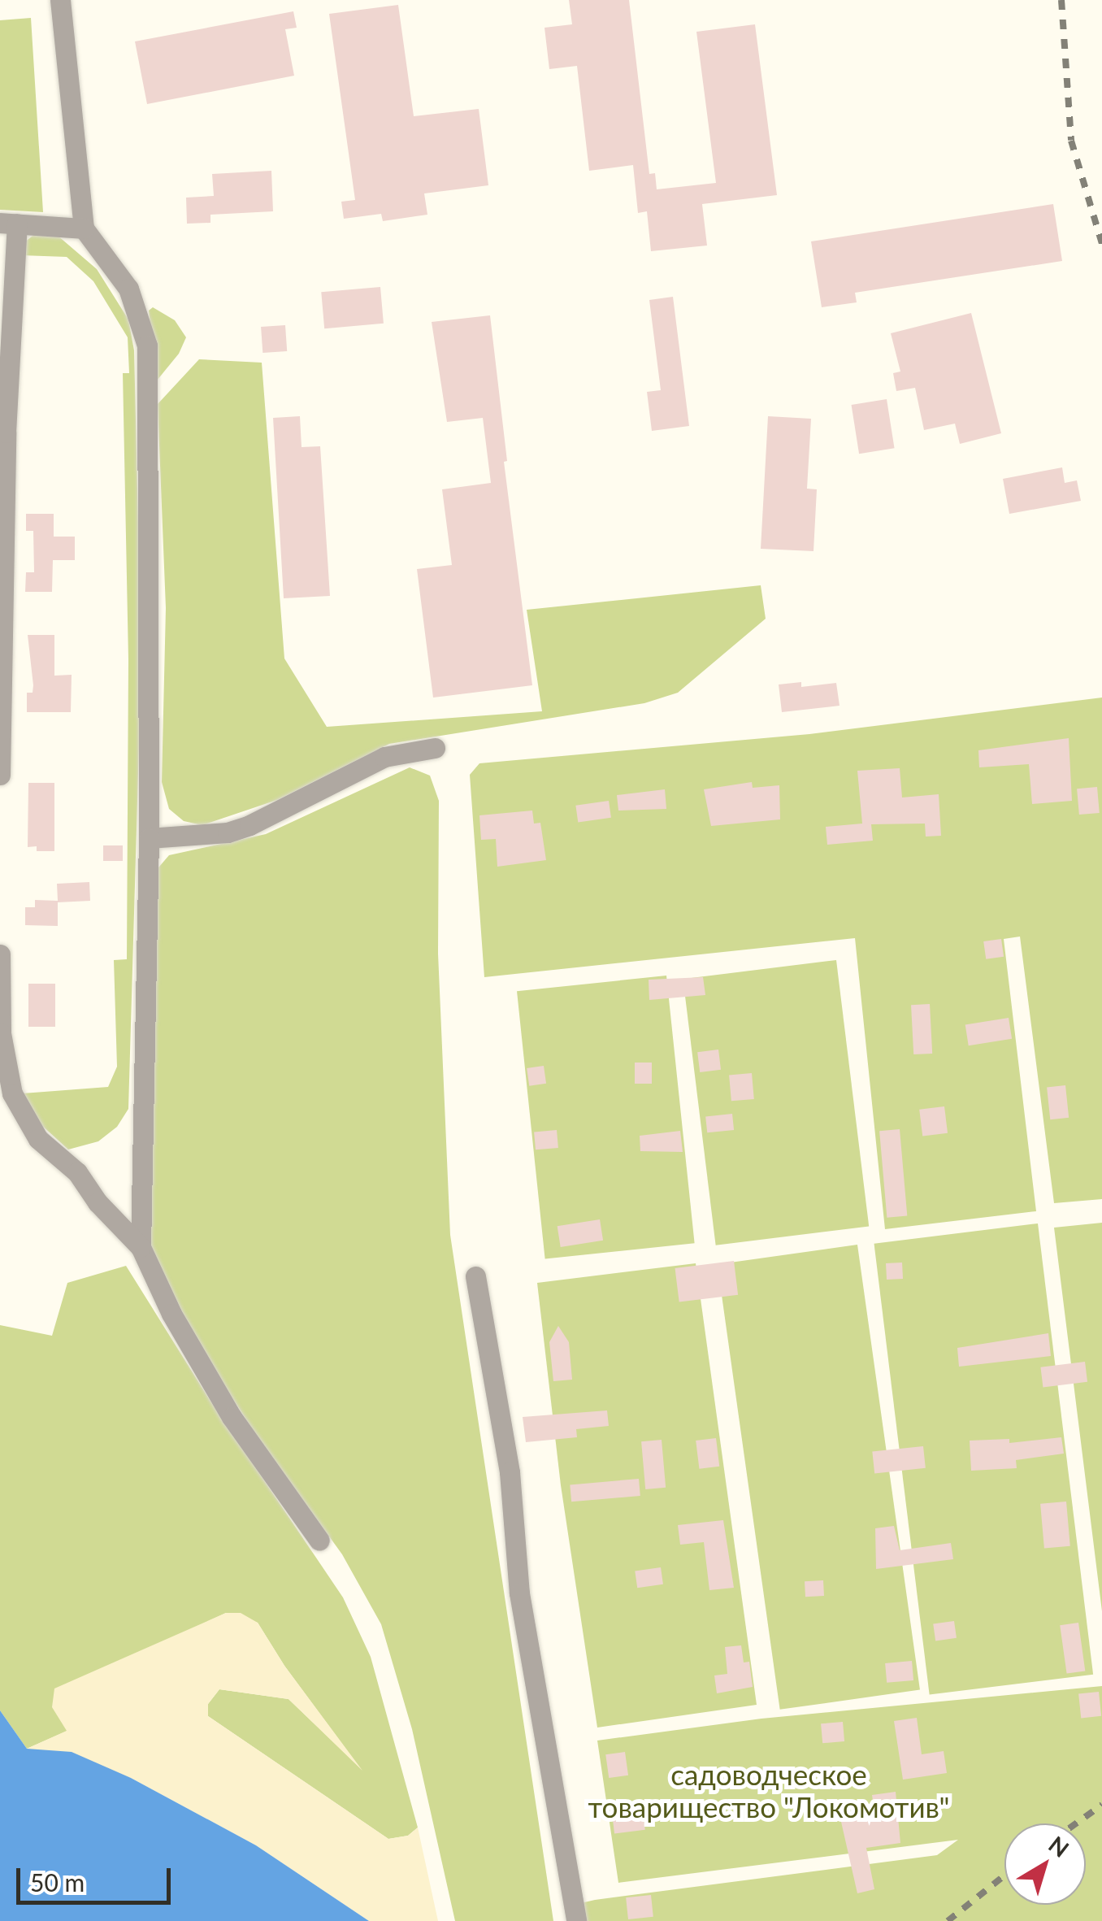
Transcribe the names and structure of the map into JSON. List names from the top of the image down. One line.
{"parks":["садоводческое товарищество \"Локомотив\""],"scale_bar":"50 m","north":"top right"}
